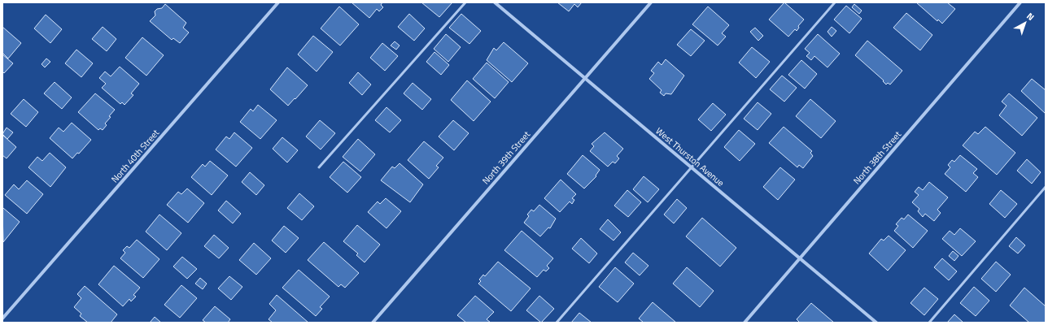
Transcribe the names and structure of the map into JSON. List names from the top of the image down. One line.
{"streets":{"street":["North 40th Street","West Thurston Avenue","North 39th Street","North 38th Street"]},"crossings":[["West Thurston Avenue","North 39th Street"],["West Thurston Avenue","North 38th Street"]],"north":"top right"}
